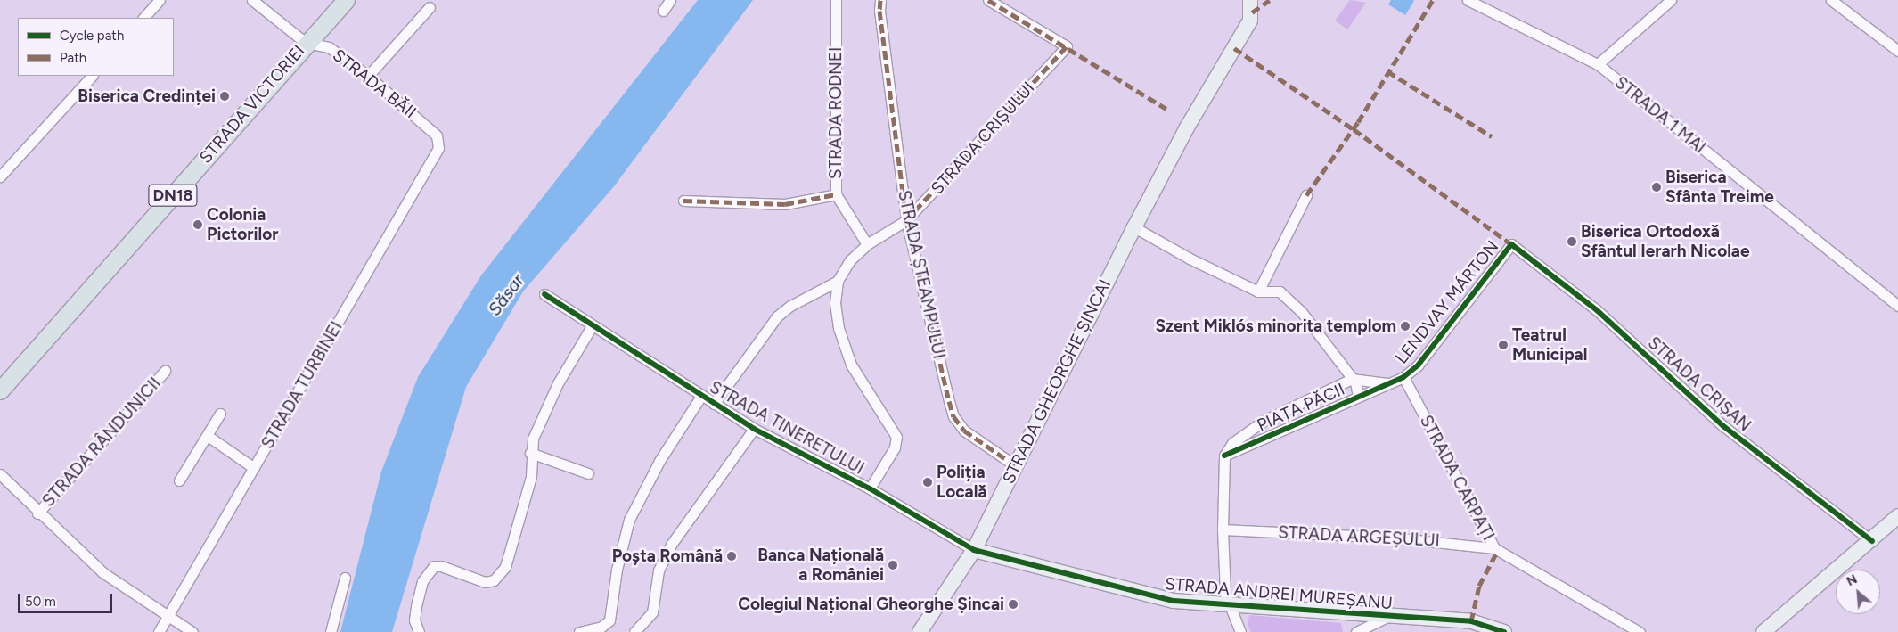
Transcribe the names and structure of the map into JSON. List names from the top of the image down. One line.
{"streets":{"main road":["STRADA VICTORIEI","DN18"],"street":["STRADA BĂII","STRADA RODNEI","STRADA 1 MAI","STRADA CRIȘULUI","STRADA ȘTEAMPULUI","LENDVAY MÁRTON","STRADA GHEORGHE ȘINCAI","STRADA CRIȘAN","STRADA TURBINEI","PIAȚA PĂCII","STRADA TINERETULUI","STRADA RÂNDUNICII","STRADA CARPAȚI","STRADA ARGEȘULUI","STRADA ANDREI MUREȘANU"]},"crossings":[["STRADA BĂII","STRADA VICTORIEI"],["STRADA BĂII","STRADA TURBINEI"],["STRADA RODNEI","STRADA CRIȘULUI"],["STRADA CRIȘULUI","STRADA ȘTEAMPULUI"],["STRADA ȘTEAMPULUI","STRADA GHEORGHE ȘINCAI"],["LENDVAY MÁRTON","STRADA CRIȘAN"],["LENDVAY MÁRTON","PIAȚA PĂCII"],["LENDVAY MÁRTON","STRADA CARPAȚI"],["STRADA GHEORGHE ȘINCAI","STRADA TINERETULUI"],["STRADA GHEORGHE ȘINCAI","STRADA ANDREI MUREȘANU"],["STRADA TINERETULUI","STRADA ANDREI MUREȘANU"],["STRADA CARPAȚI","STRADA ARGEȘULUI"]],"water":["Săsar"],"places":["Biserica Credinței","Biserica Sfânta Treime","Colonia Pictorilor","Biserica Ortodoxă Sfântul Ierarh Nicolae","Szent Miklós minorita templom","Teatrul Municipal","Poliția Locală","Poșta Română","Banca Națională a României","Colegiul Național Gheorghe Șincai"],"legend":["Cycle path","Path"],"scale_bar":"50 m","north":"top left"}
